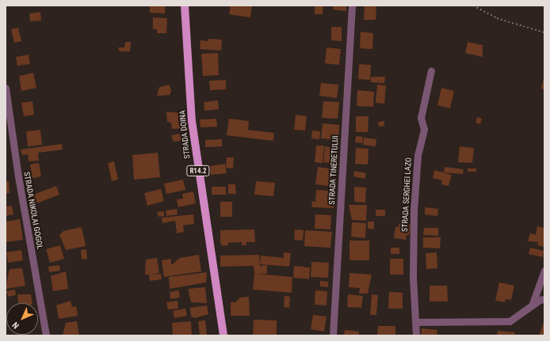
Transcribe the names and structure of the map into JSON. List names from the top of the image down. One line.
{"streets":{"main road":["STRADA DOINA","R14.2"],"street":["STRADA TINERETULUI","STRADA SERGHEI LAZO","STRADA NIKOLAI GOGOL"]},"north":"bottom left"}
